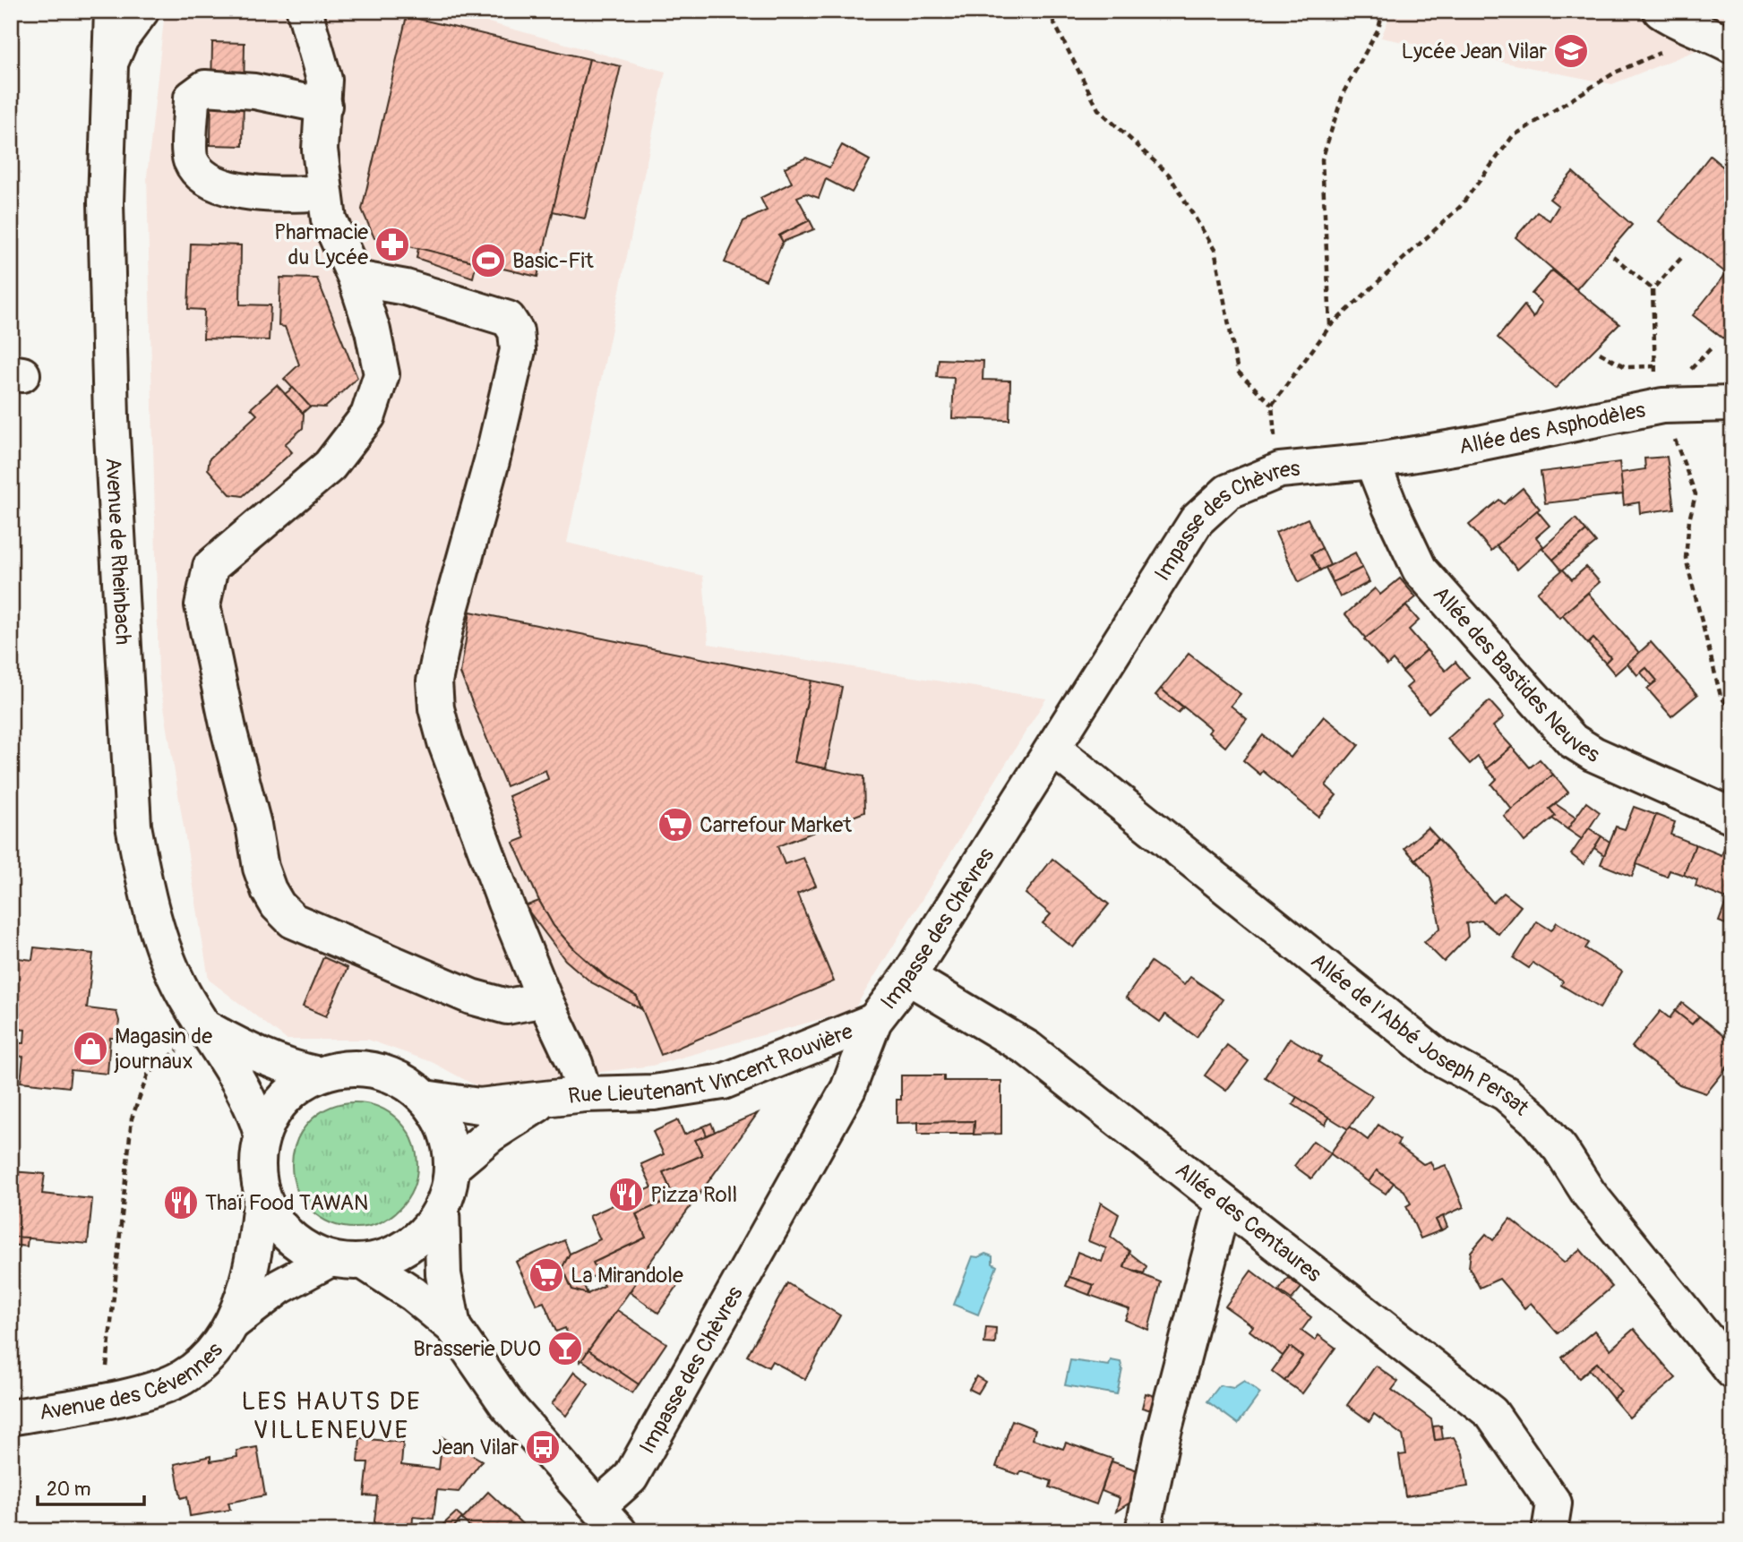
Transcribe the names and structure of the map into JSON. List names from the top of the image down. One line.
{"streets":{"street":["Allée des Asphodèles","Impasse des Chèvres","Avenue de Rheinbach","Allée des Bastides Neuves","Allée de l'Abbé Joseph Persat","Rue Lieutenant Vincent Rouvière","Allée des Centaures","Avenue des Cévennes"]},"crossings":[["Allée des Asphodèles","Impasse des Chèvres"],["Allée des Asphodèles","Allée des Bastides Neuves"],["Impasse des Chèvres","Allée des Bastides Neuves"],["Impasse des Chèvres","Allée de l'Abbé Joseph Persat"],["Impasse des Chèvres","Rue Lieutenant Vincent Rouvière"],["Impasse des Chèvres","Allée des Centaures"],["Avenue de Rheinbach","Rue Lieutenant Vincent Rouvière"],["Avenue de Rheinbach","Avenue des Cévennes"],["Rue Lieutenant Vincent Rouvière","Avenue des Cévennes"]],"districts":["LES HAUTS DE VILLENEUVE"],"places":{"school or university":["Lycée Jean Vilar"],"pharmacy":["Pharmacie du Lycée"],"sports":["Basic-Fit"],"supermarket":["Carrefour Market","La Mirandole"],"shop":["Magasin de journaux"],"restaurant":["Pizza Roll","Thaï Food TAWAN"],"bar":["Brasserie DUO"],"bus stop":["Jean Vilar"]},"scale_bar":"20 m"}
